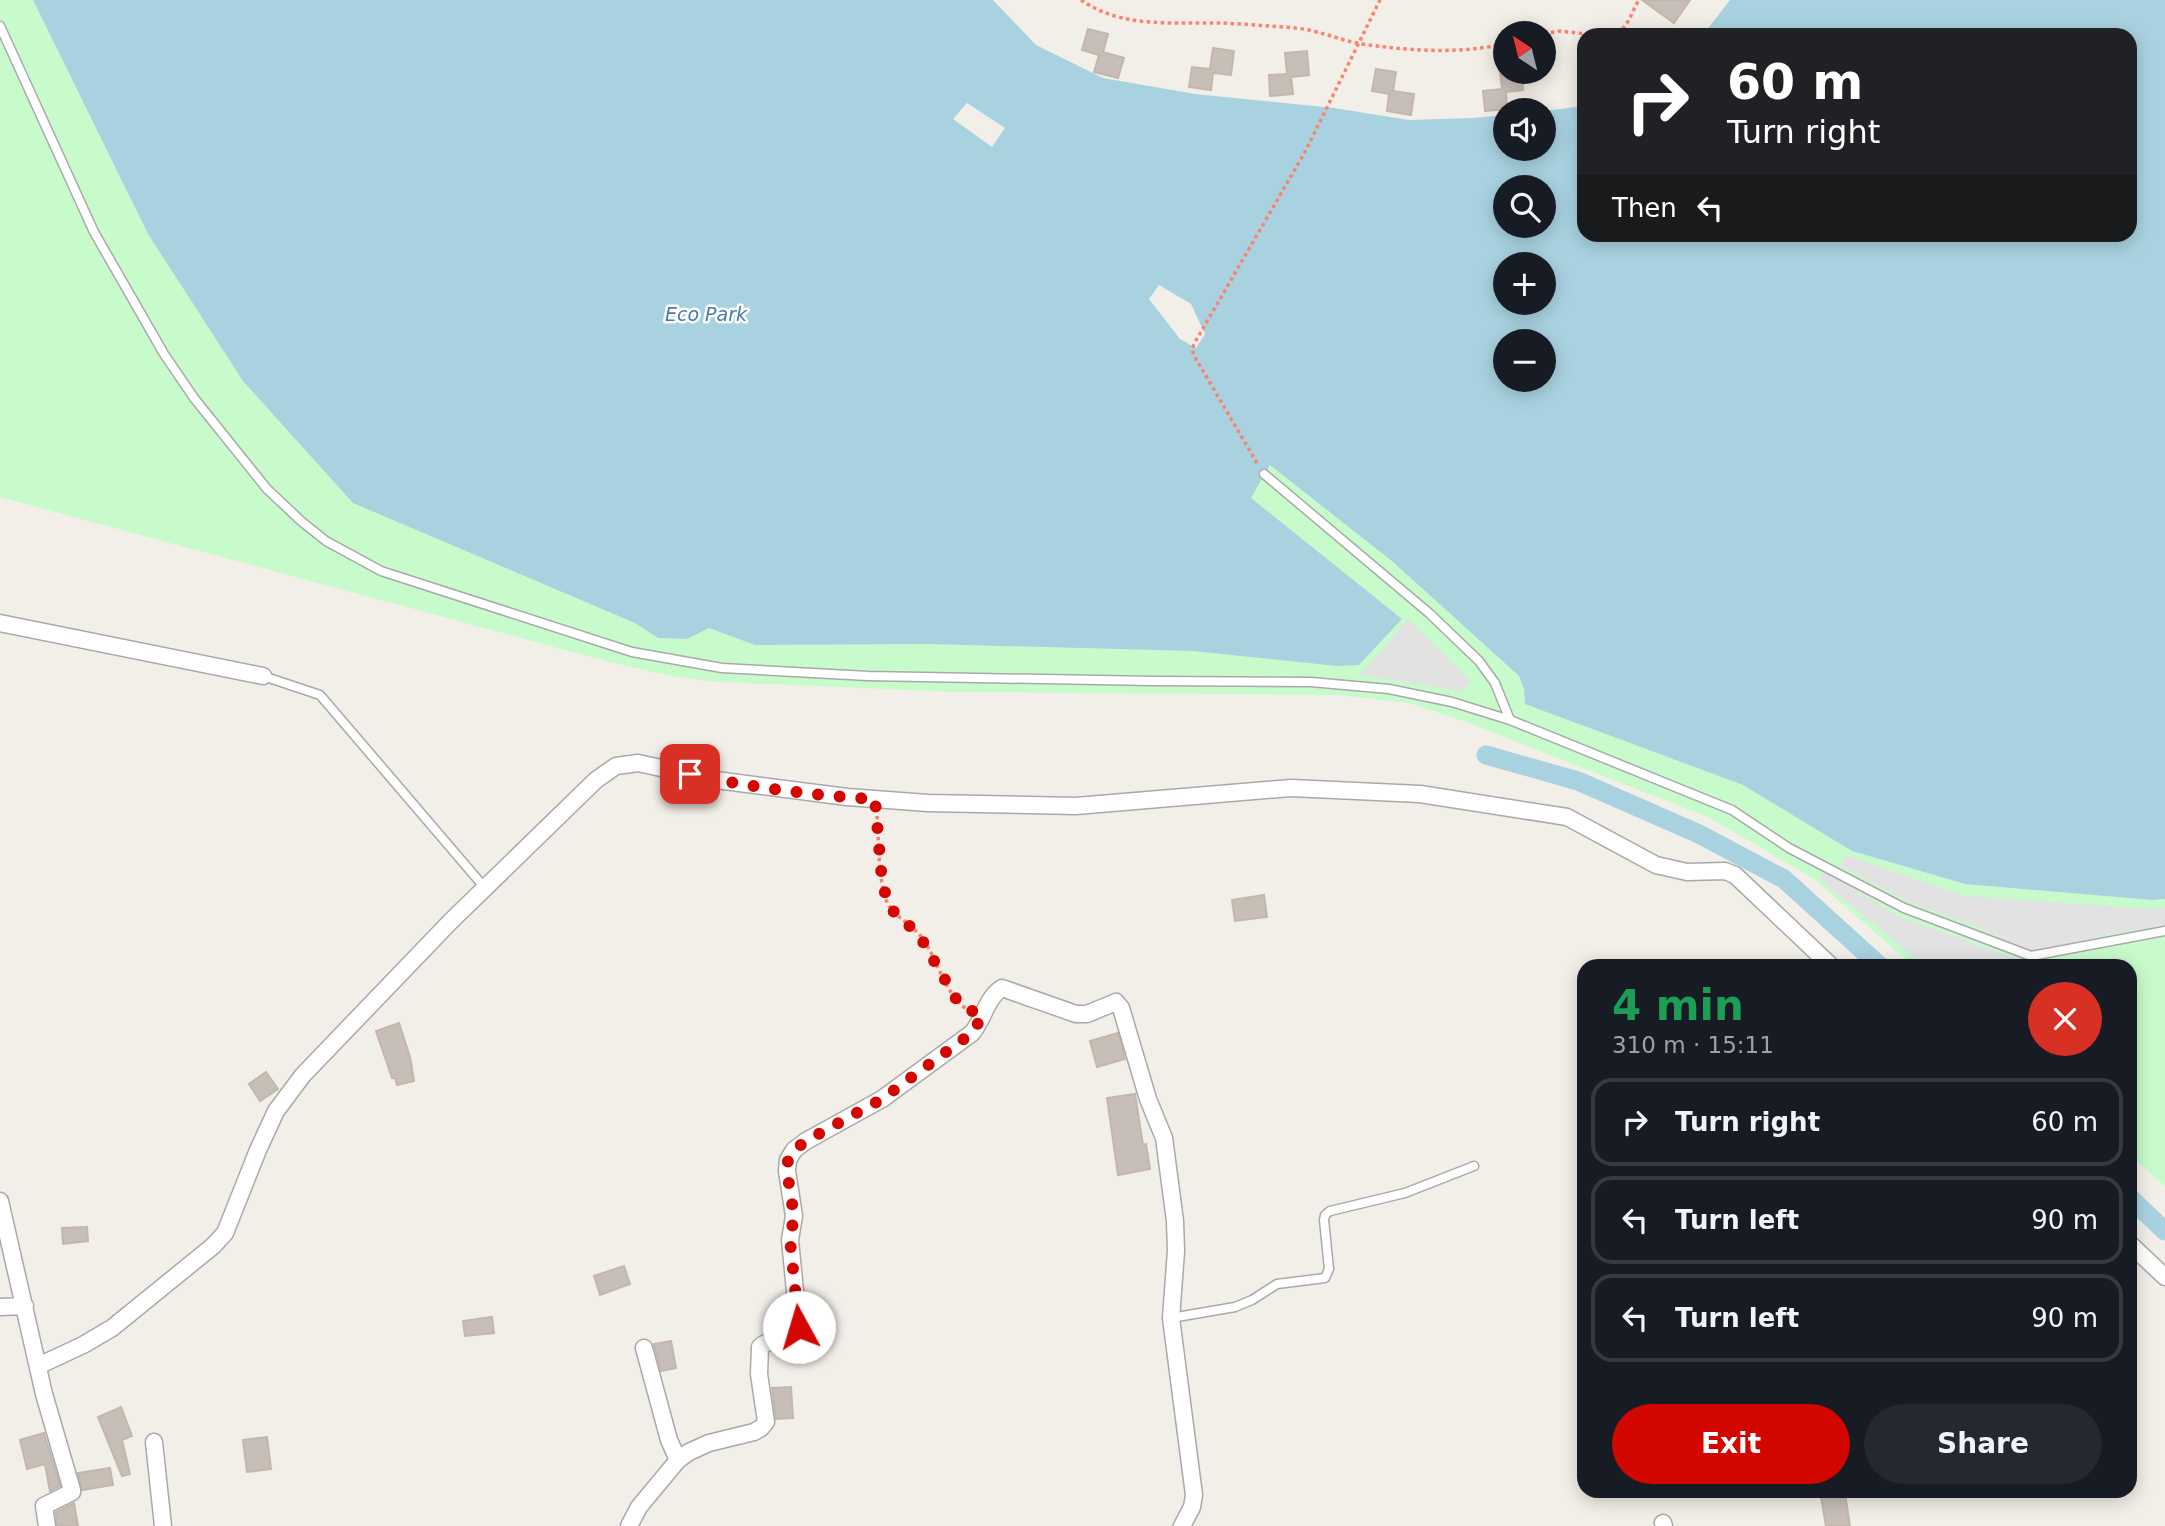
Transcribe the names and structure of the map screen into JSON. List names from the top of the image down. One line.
{"water":["Eco Park"],"north":"top left","page":{"map_buttons":["+","−"],"turn":["60 m","Turn right"],"then":"Then","heading":["4 min","310 m · 15:11"],"list":[{"name":"Turn right","value":"60 m"},{"name":"Turn left","value":"90 m"},{"name":"Turn left","value":"90 m"}],"buttons":["Exit","Share"]}}
